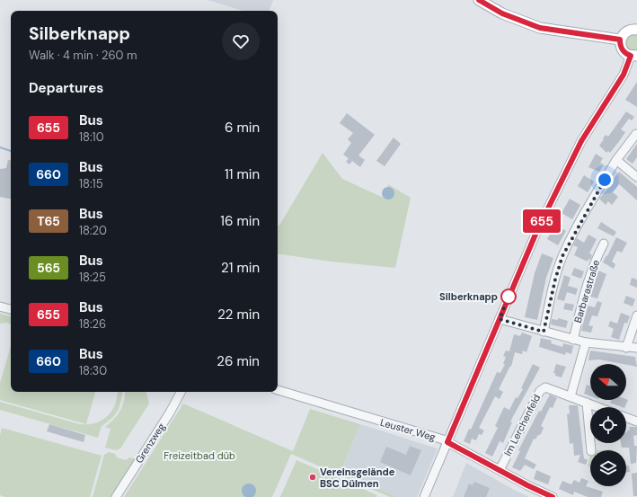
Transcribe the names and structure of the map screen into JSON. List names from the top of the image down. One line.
{"streets":{"street":["Barbarastraße","Im Lerchenfeld","Leuster Weg","Grenzweg"]},"crossings":[["Im Lerchenfeld","Leuster Weg"]],"parks":["Freizeitbad düb"],"places":["Silberknapp","Vereinsgelände BSC Dülmen"],"lines":["bus line 655"],"north":"left","page":{"on_map":"655","heading":[["Silberknapp","Walk · 4 min · 260 m"],"Departures"],"list":[{"mark":"655","name":"Bus","note":"18:10","value":"6 min"},{"mark":"660","name":"Bus","note":"18:15","value":"11 min"},{"mark":"T65","name":"Bus","note":"18:20","value":"16 min"},{"mark":"565","name":"Bus","note":"18:25","value":"21 min"},{"mark":"655","name":"Bus","note":"18:26","value":"22 min"},{"mark":"660","name":"Bus","note":"18:30","value":"26 min"}]}}
